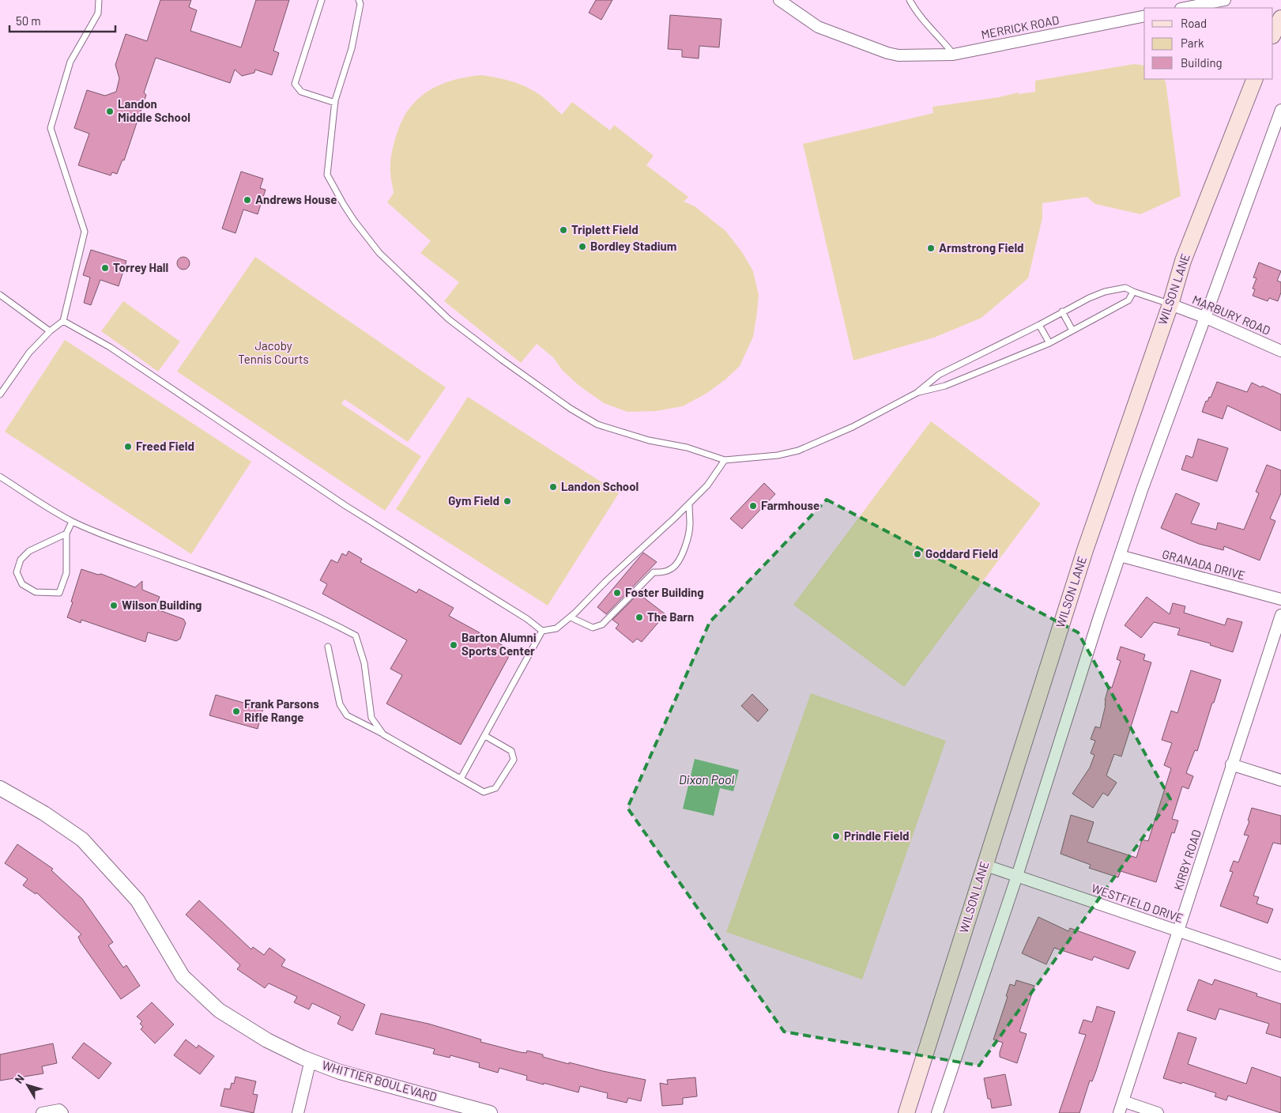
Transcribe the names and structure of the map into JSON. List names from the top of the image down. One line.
{"streets":{"main road":["WILSON LANE"],"street":["MERRICK ROAD","MARBURY ROAD","GRANADA DRIVE","KIRBY ROAD","WESTFIELD DRIVE","WHITTIER BOULEVARD"]},"crossings":[["WILSON LANE","MARBURY ROAD"],["WILSON LANE","WESTFIELD DRIVE"],["KIRBY ROAD","WESTFIELD DRIVE"]],"water":["Dixon Pool"],"parks":["Jacoby Tennis Courts"],"places":["Landon Middle School","Andrews House","Triplett Field","Bordley Stadium","Armstrong Field","Torrey Hall","Freed Field","Landon School","Gym Field","Farmhouse","Goddard Field","Foster Building","Wilson Building","The Barn","Barton Alumni Sports Center","Frank Parsons Rifle Range","Prindle Field"],"legend":["Road","Park","Building"],"scale_bar":"50 m","north":"top left"}
